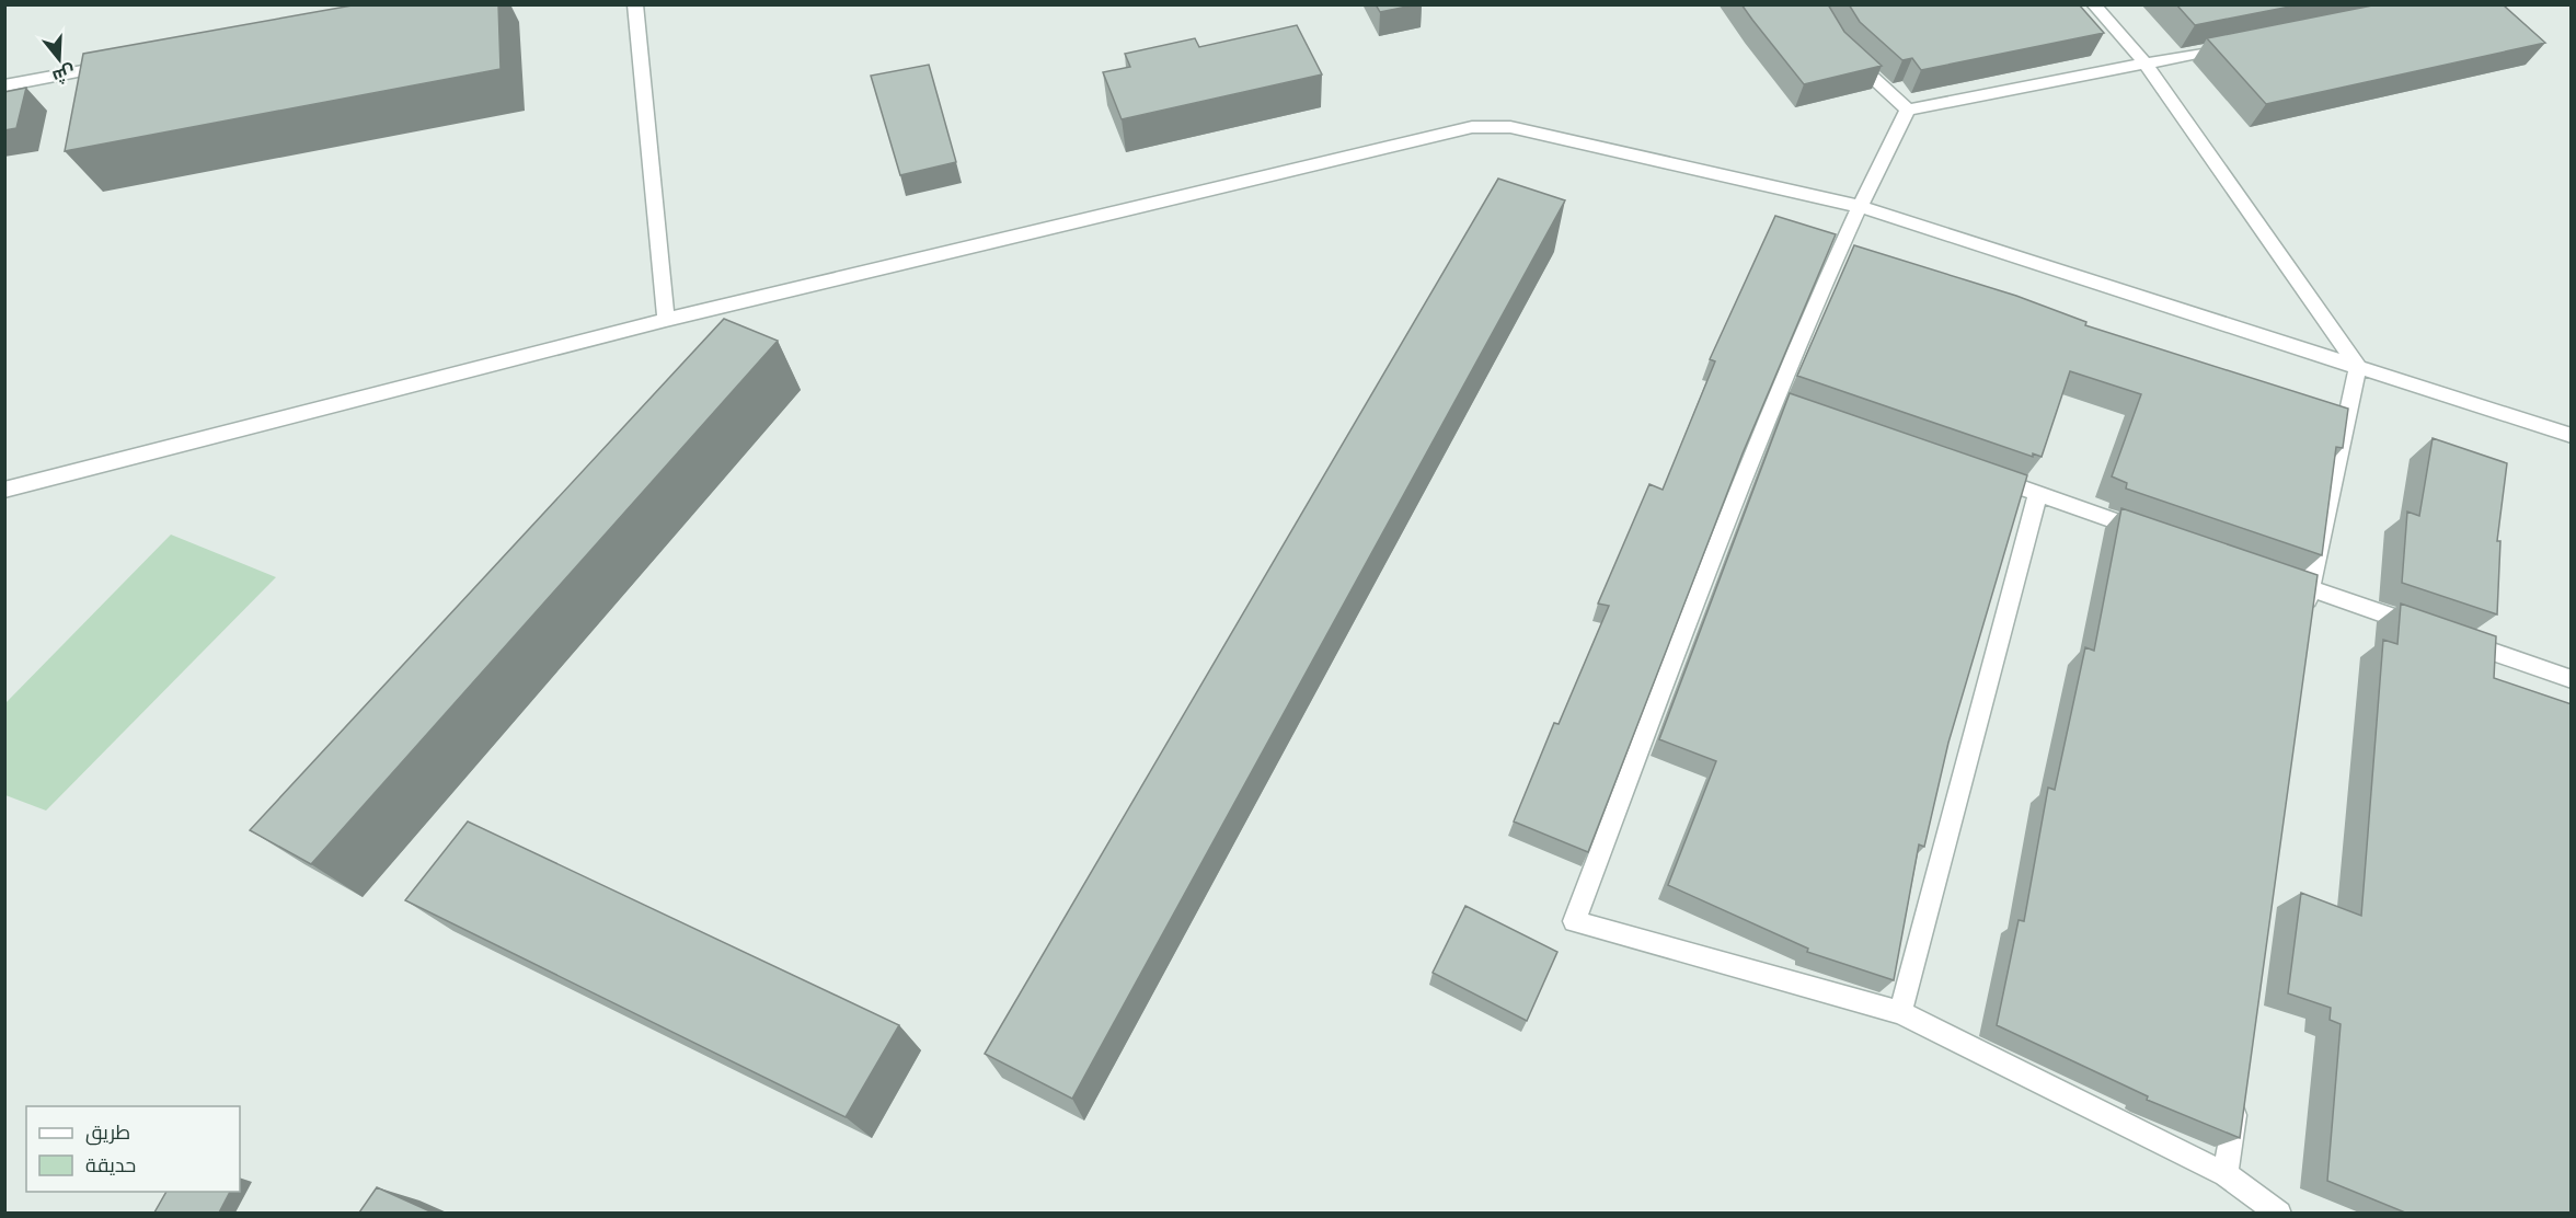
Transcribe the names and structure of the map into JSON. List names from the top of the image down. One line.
{"legend":["طريق","حديقة"],"north":"bottom"}
